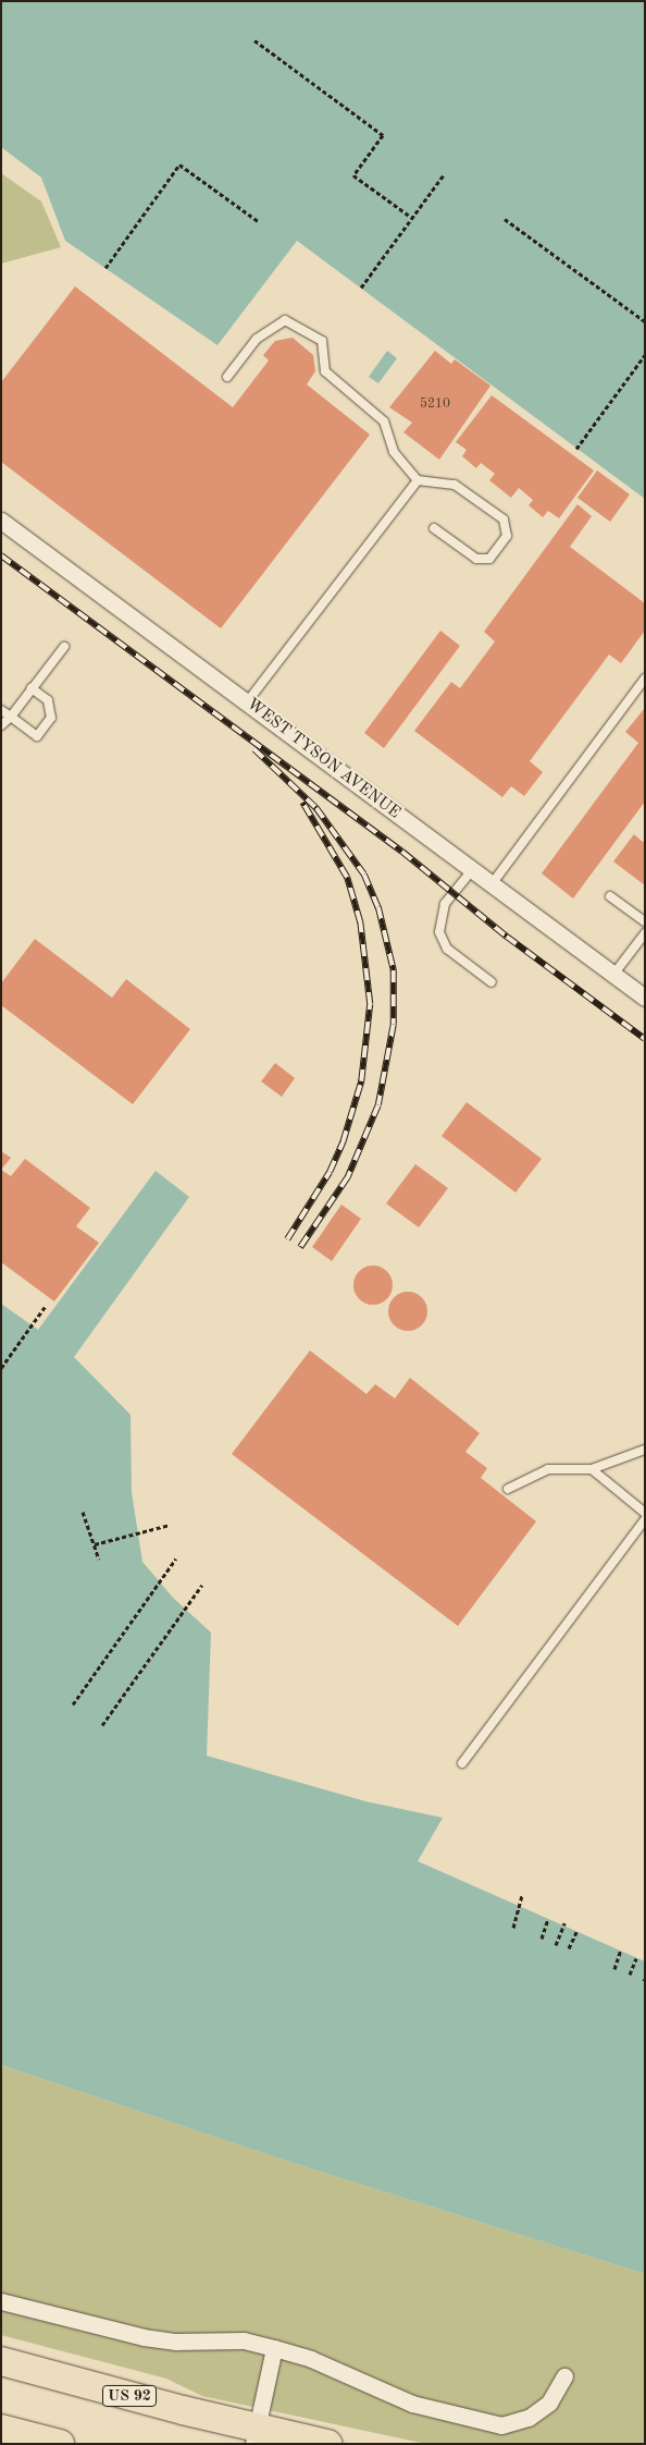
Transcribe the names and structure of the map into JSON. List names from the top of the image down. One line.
{"streets":{"highway":["US 92"],"street":["WEST TYSON AVENUE"]},"house_numbers":["5210"]}
